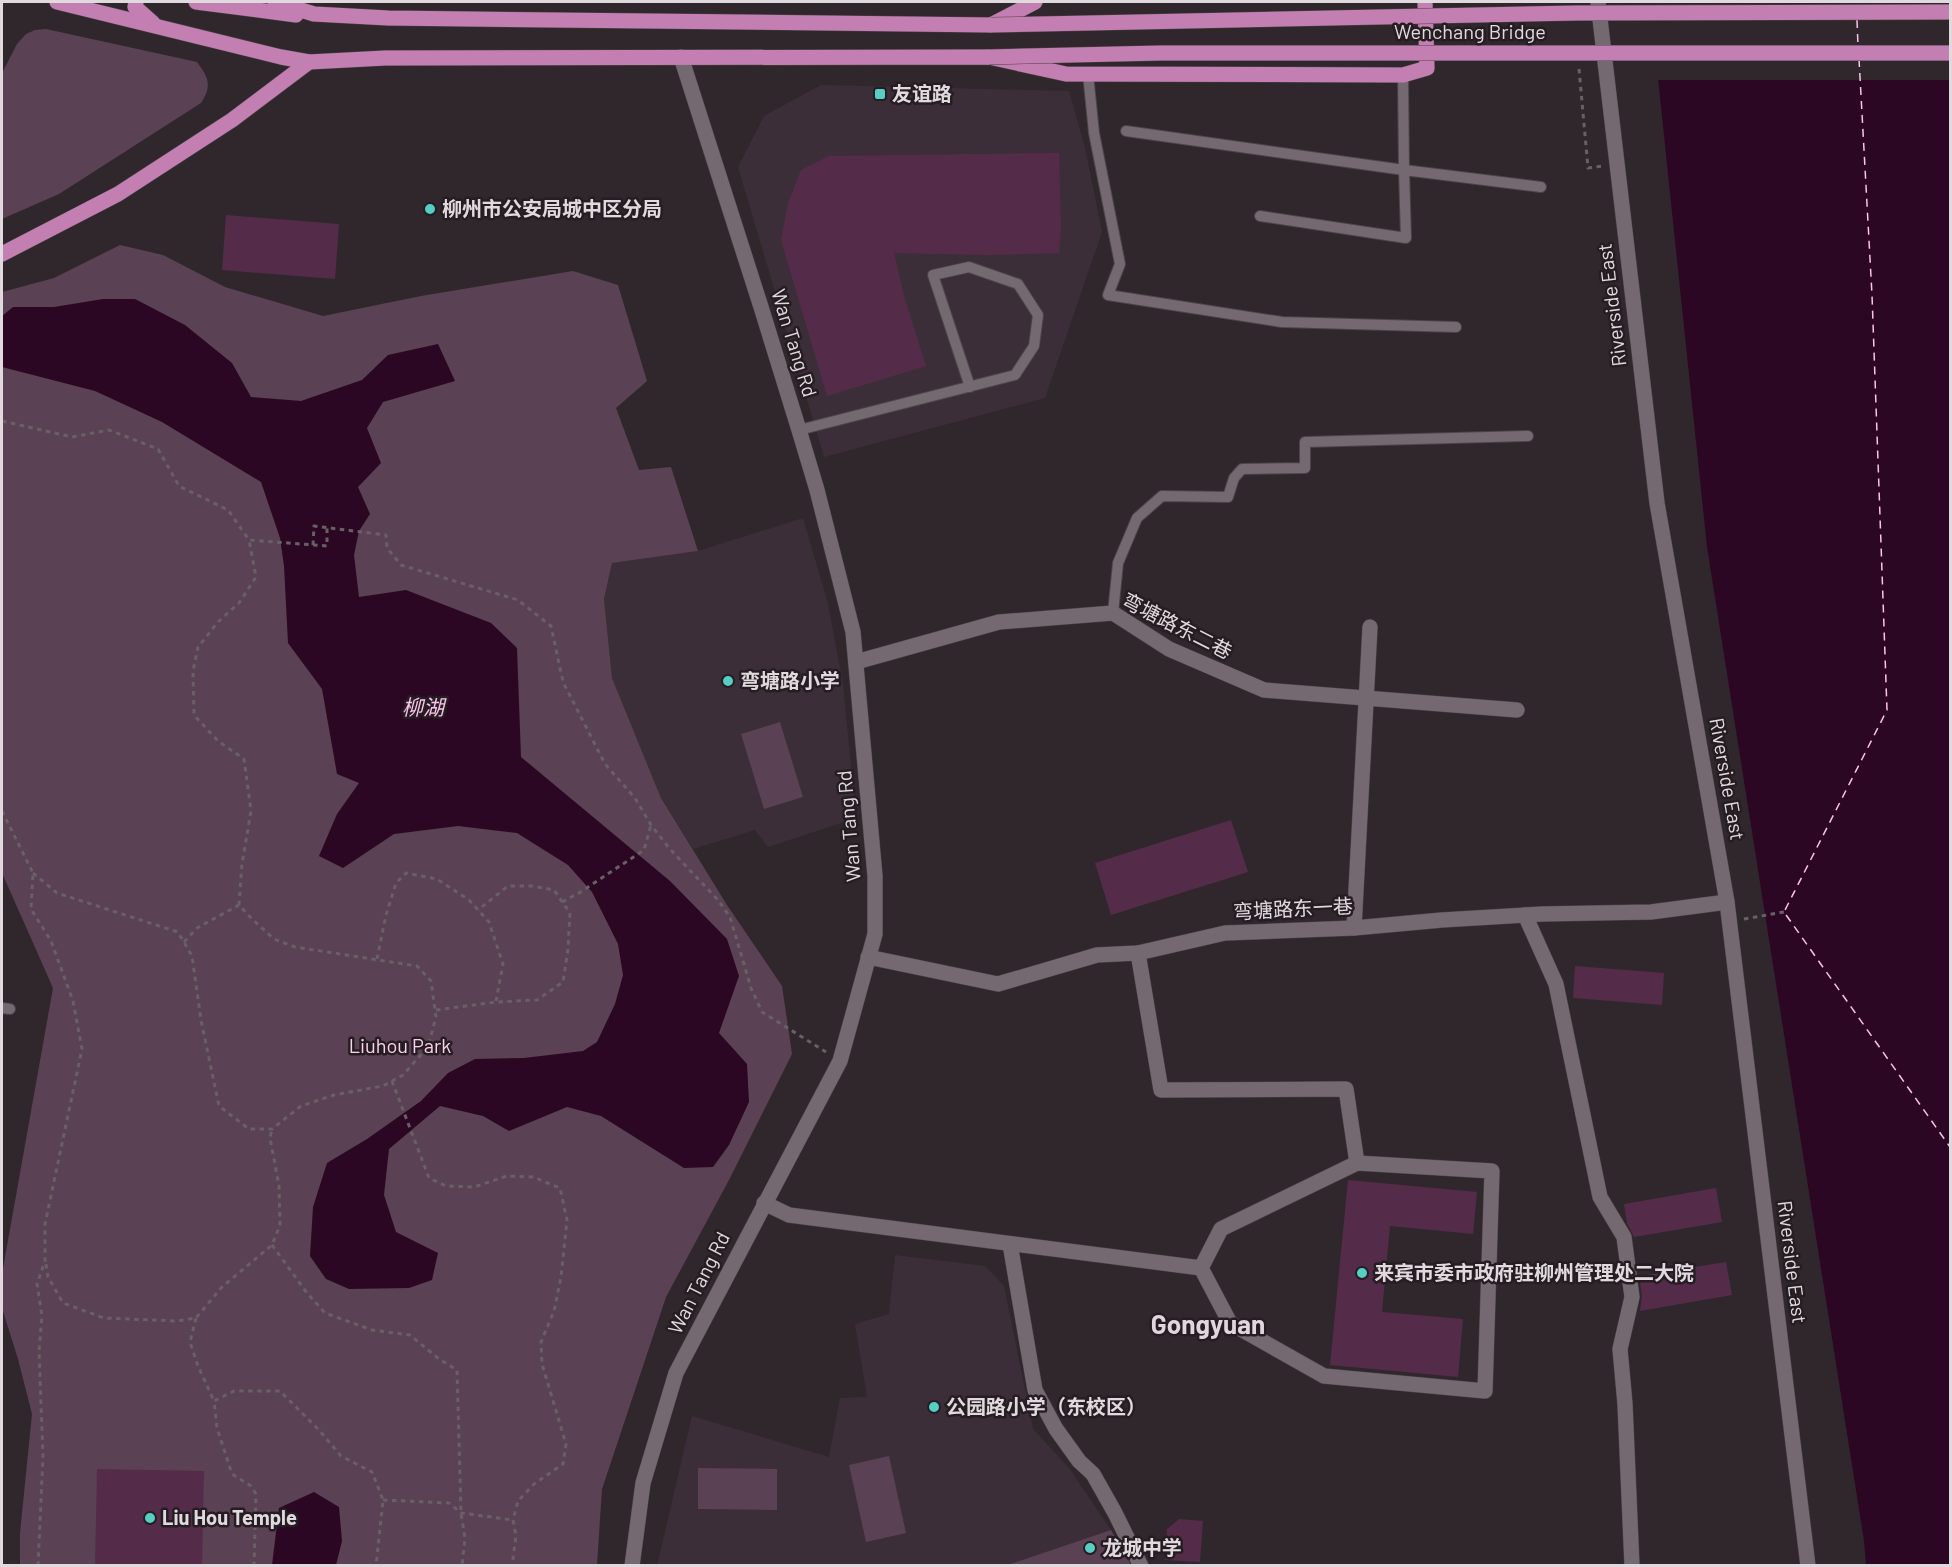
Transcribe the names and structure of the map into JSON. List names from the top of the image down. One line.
{"streets":{"main road":["Wenchang Bridge"],"street":["Riverside East","Wan Tang Rd","弯塘路东二巷","弯塘路东一巷"]},"crossings":[["Riverside East","弯塘路东一巷"],["Wan Tang Rd","弯塘路东二巷"],["Wan Tang Rd","弯塘路东一巷"]],"districts":["Gongyuan"],"water":["柳湖"],"parks":["Liuhou Park"],"places":{"transit":["友谊路"],"other":["柳州市公安局城中区分局","弯塘路小学","来宾市委市政府驻柳州管理处二大院","公园路小学（东校区）","Liu Hou Temple","龙城中学"]}}
